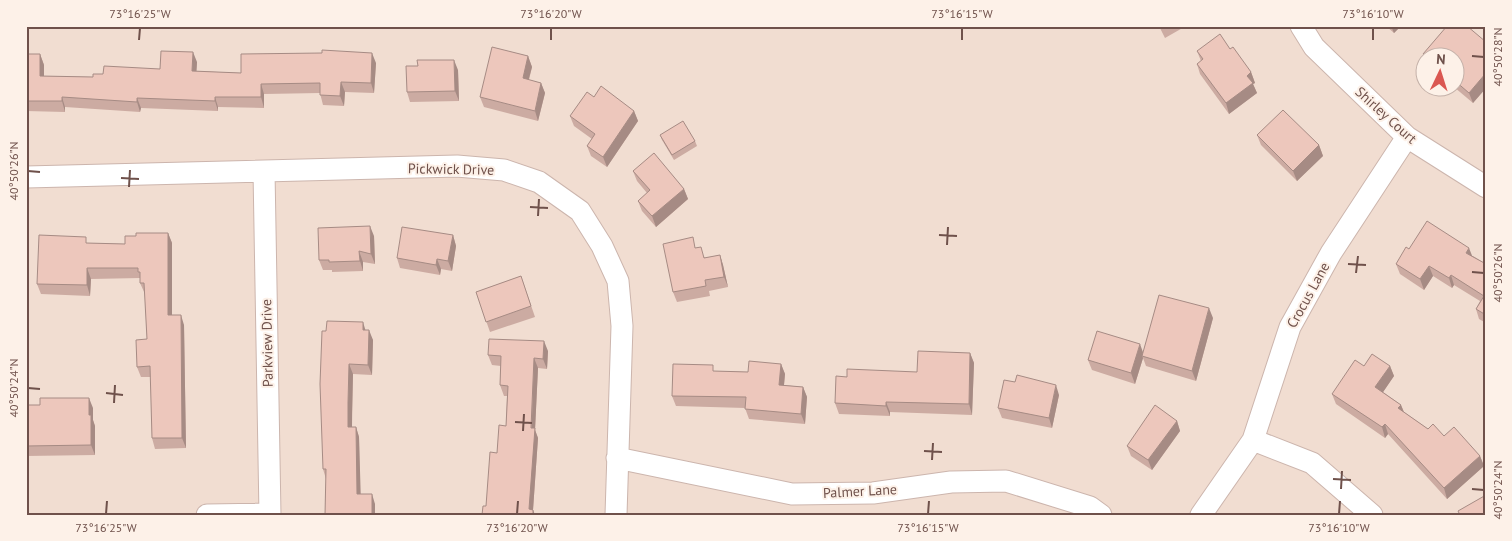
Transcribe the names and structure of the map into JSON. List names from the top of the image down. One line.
{"streets":{"street":["Shirley Court","Pickwick Drive","Crocus Lane","Parkview Drive","Palmer Lane"]},"crossings":[["Shirley Court","Crocus Lane"],["Pickwick Drive","Parkview Drive"],["Pickwick Drive","Palmer Lane"]],"north":"top","coordinates":["73°16'25\"W","73°16'20\"W","73°16'15\"W","73°16'10\"W","40°50'28\"N","40°50'26\"N","40°50'24\"N"]}
